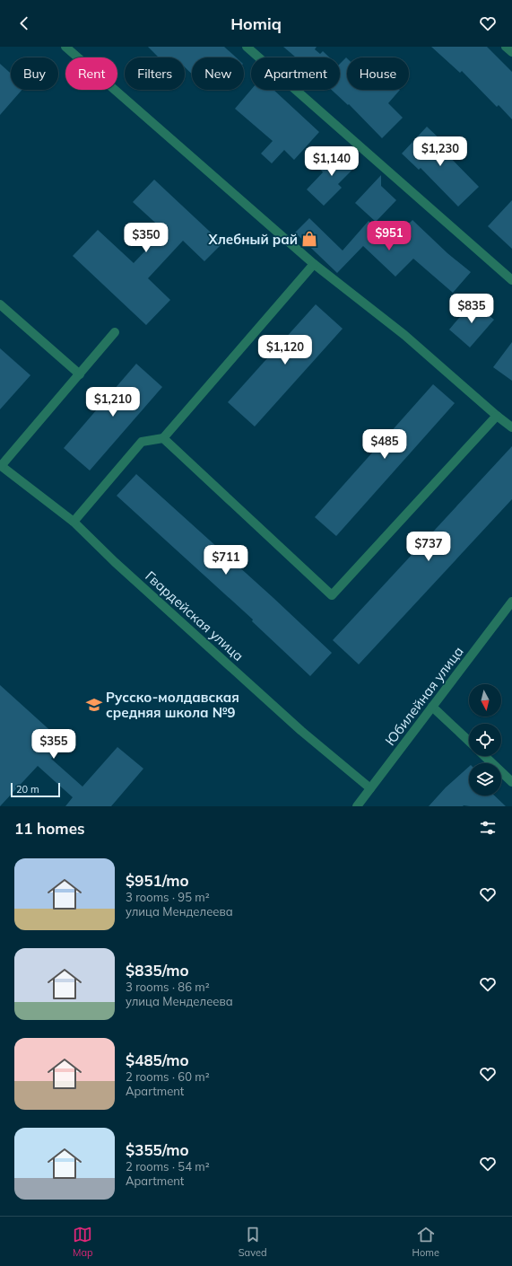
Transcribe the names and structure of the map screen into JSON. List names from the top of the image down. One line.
{"streets":{"street":["Гвардейская улица","Юбилейная улица"]},"crossings":[["Гвардейская улица","Юбилейная улица"]],"places":{"shop":["Хлебный рай"],"school or university":["Русско-молдавская средняя школа №9"]},"scale_bar":"20 m","north":"bottom","page":{"header":"Homiq","chip":["Buy","Rent","Filters","New","Apartment","House"],"price":["$1,230","$1,140","$951","$350","$835","$1,120","$1,210","$485","$737","$711","$355"],"scale":"20 m","heading":"11 homes","list":[{"name":"$951/mo","note":"3 rooms · 95 m² · улица Менделеева"},{"name":"$835/mo","note":"3 rooms · 86 m² · улица Менделеева"},{"name":"$485/mo","note":"2 rooms · 60 m² · Apartment"},{"name":"$355/mo","note":"2 rooms · 54 m² · Apartment"}],"tabs":["Map","Saved","Home"]}}
